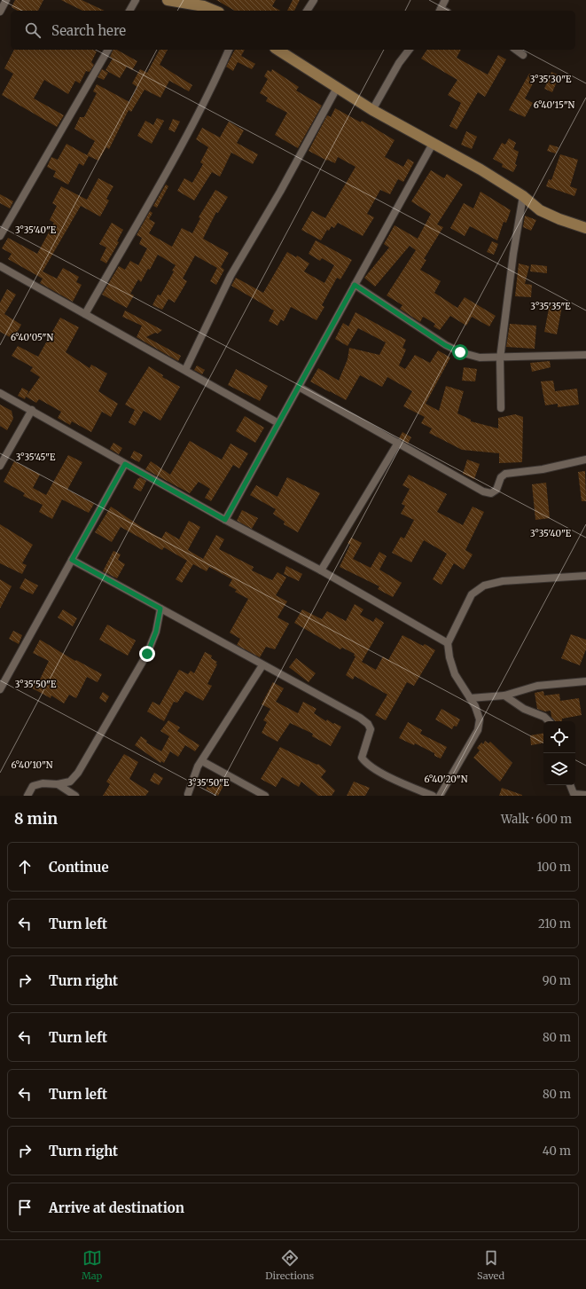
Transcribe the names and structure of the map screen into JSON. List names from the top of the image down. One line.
{"page":{"search":"Search here","heading":["8 min","Walk · 600 m"],"list":[["Continue","100 m"],["Turn left","210 m"],["Turn right","90 m"],["Turn left","80 m"],["Turn left","80 m"],["Turn right","40 m"],"Arrive at destination"],"nav":["Map","Directions","Saved"]},"coordinates":["3°35'30\"E","6°40'15\"N","3°35'40\"E","3°35'35\"E","6°40'05\"N","3°35'45\"E","3°35'50\"E","6°40'10\"N","6°40'20\"N"]}
